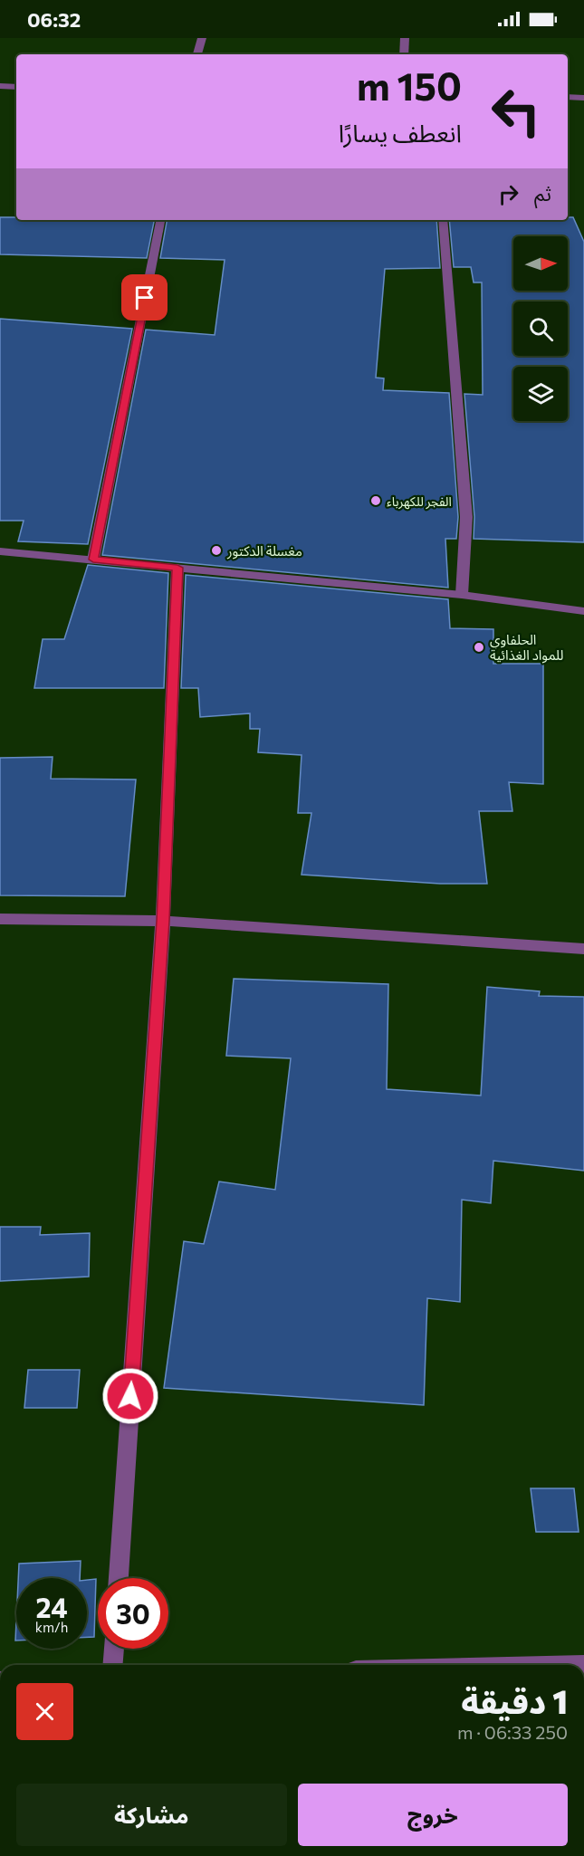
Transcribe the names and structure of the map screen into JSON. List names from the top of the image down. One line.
{"places":["الفجر للكهرباء","مغسلة الدكتور","الحلفاوي للمواد الغذائية"],"north":"right","page":{"status":"06:32","turn":["150 m","انعطف يسارًا"],"then":"ثم","speed":"24 km/h","limit":"30","heading":["1 دقيقة","250 m · 06:33"],"buttons":["خروج","مشاركة"]}}
